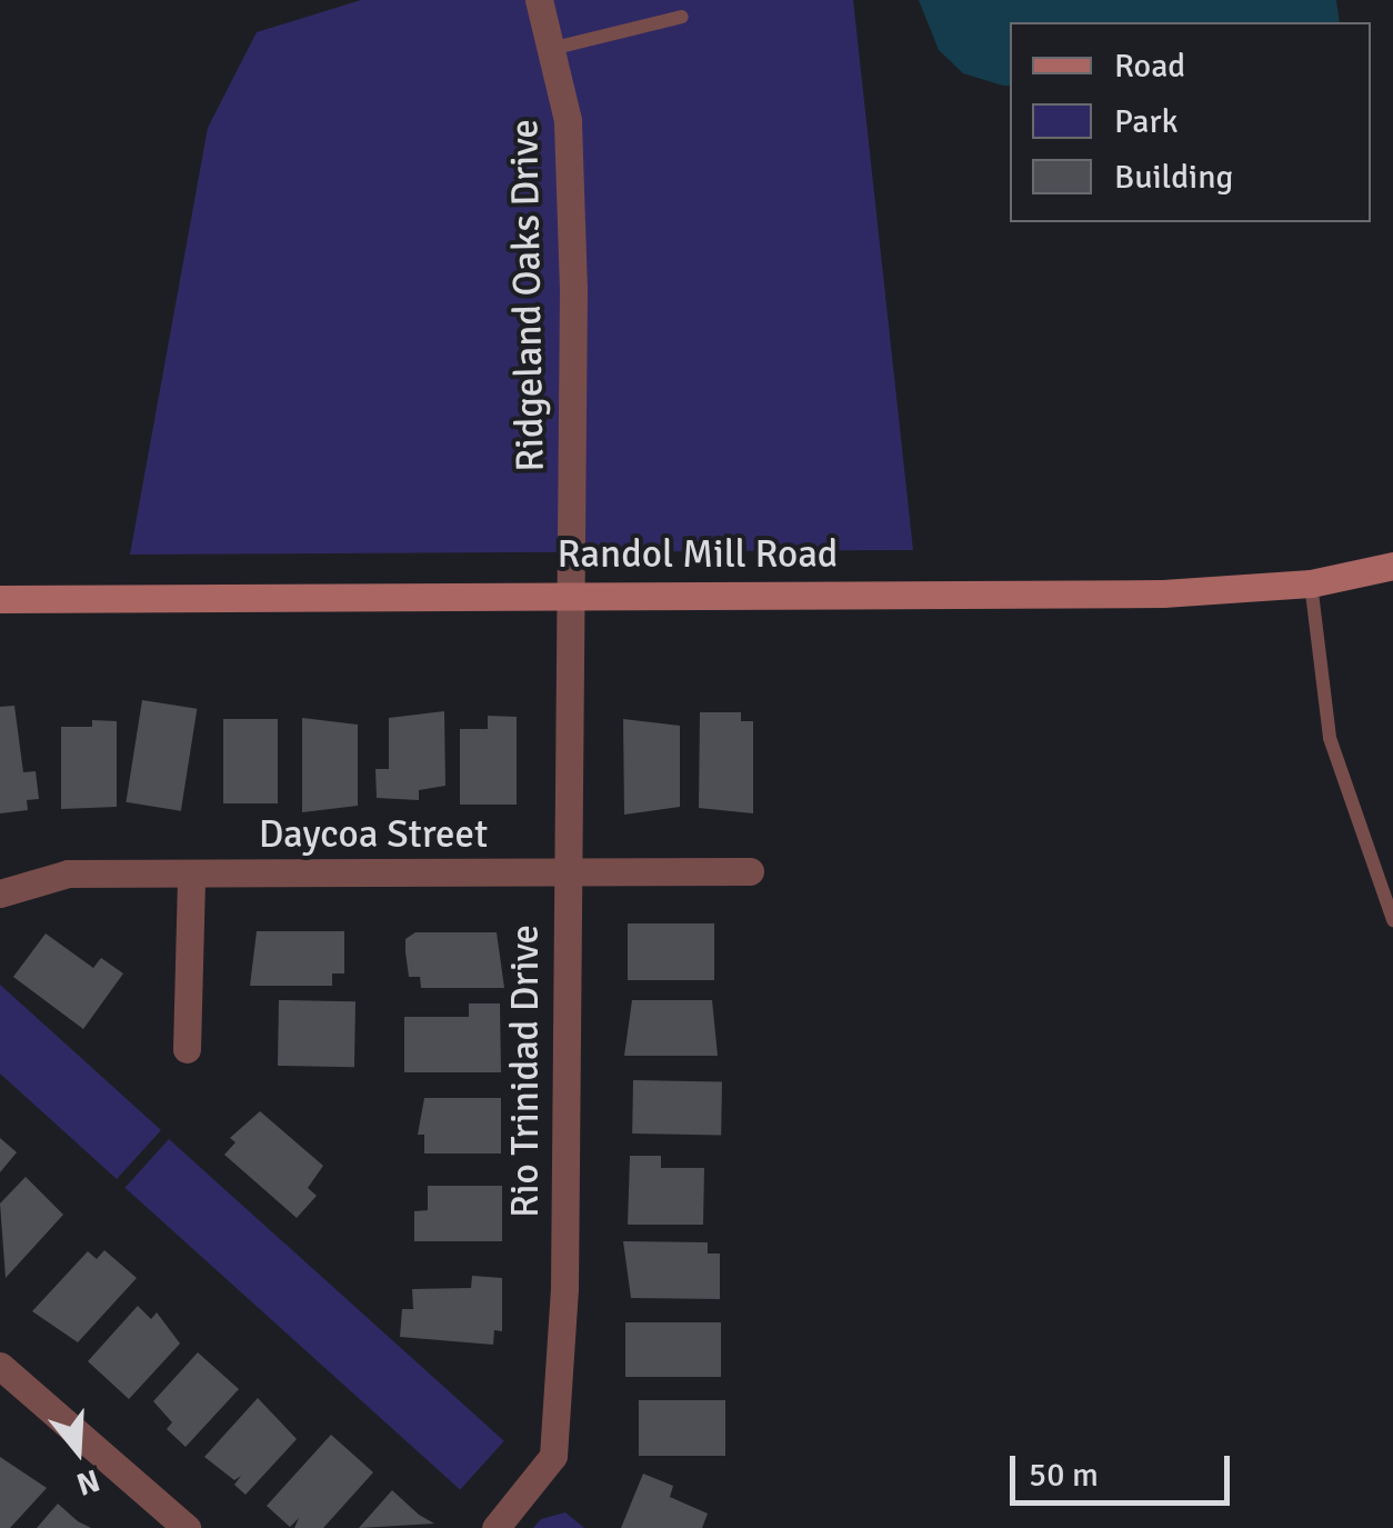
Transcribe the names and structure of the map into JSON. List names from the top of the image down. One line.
{"streets":{"main road":["Randol Mill Road"],"street":["Ridgeland Oaks Drive","Daycoa Street","Rio Trinidad Drive"]},"crossings":[["Ridgeland Oaks Drive","Randol Mill Road"],["Ridgeland Oaks Drive","Rio Trinidad Drive"],["Randol Mill Road","Rio Trinidad Drive"],["Daycoa Street","Rio Trinidad Drive"]],"legend":["Road","Park","Building"],"scale_bar":"50 m","north":"bottom"}
